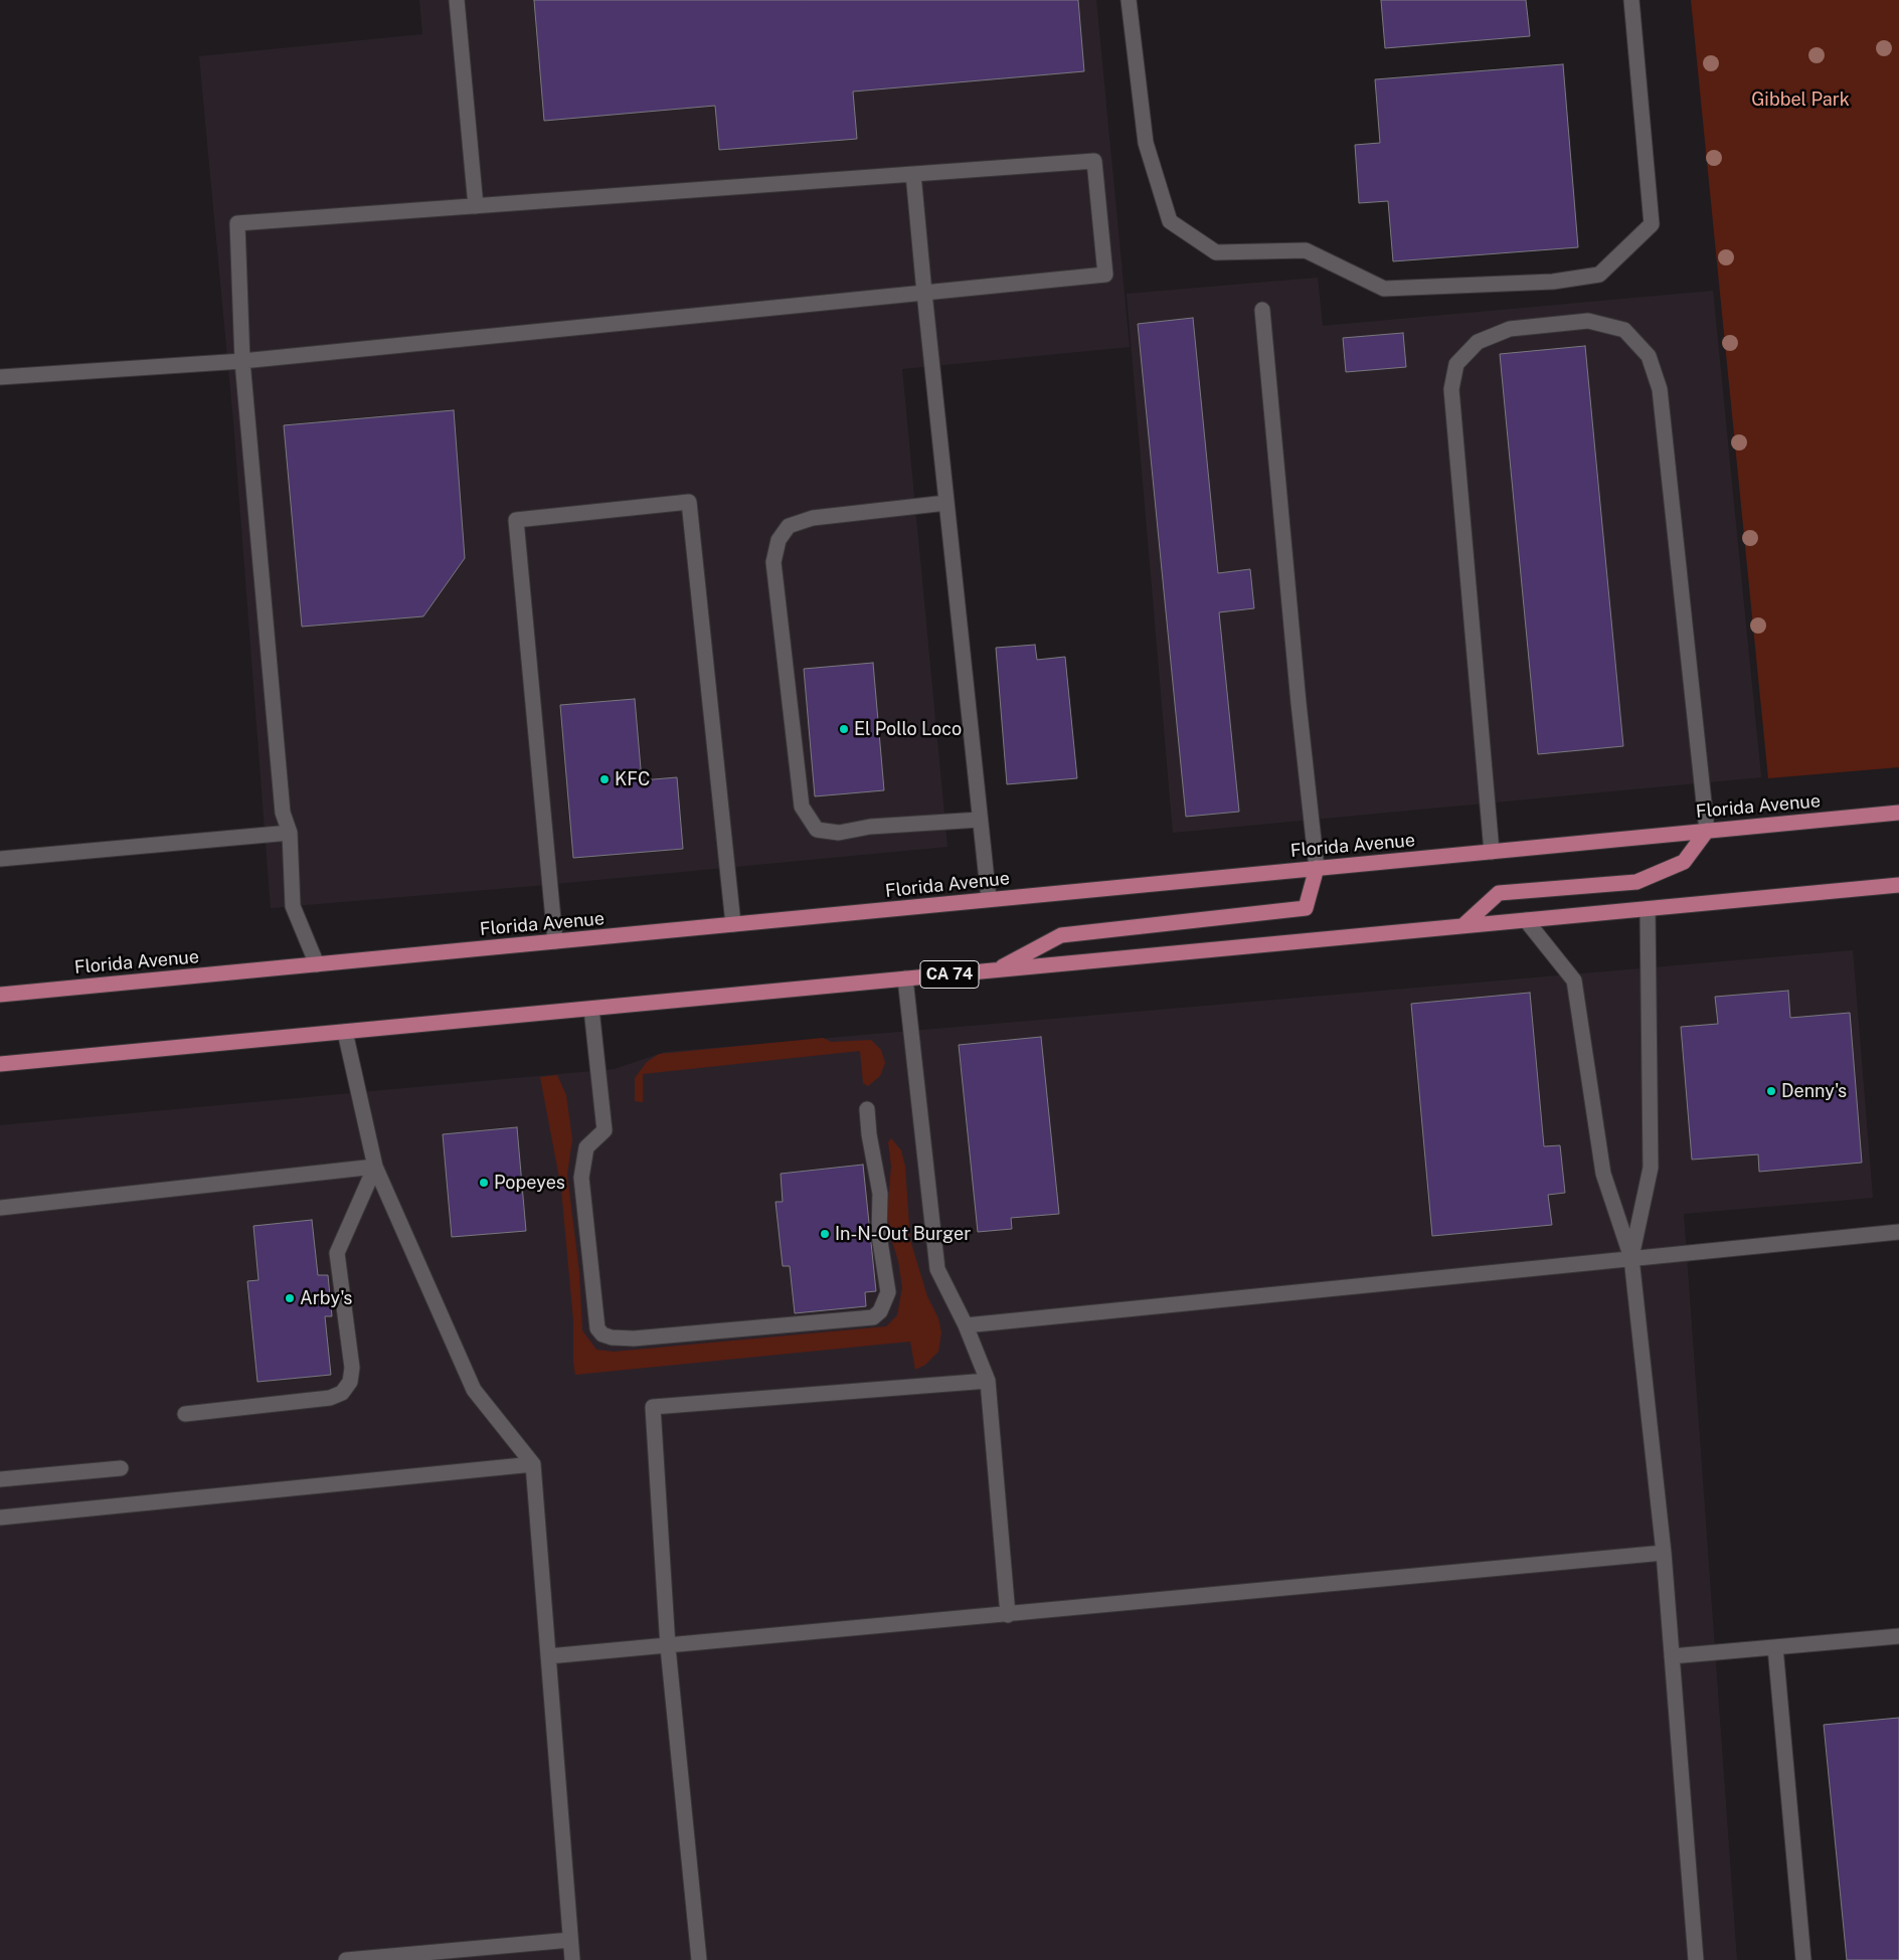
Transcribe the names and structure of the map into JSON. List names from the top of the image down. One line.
{"streets":{"main road":["Florida Avenue","CA 74"]},"parks":["Gibbel Park"],"places":["El Pollo Loco","KFC","Denny's","Popeyes","In-N-Out Burger","Arby's"]}
